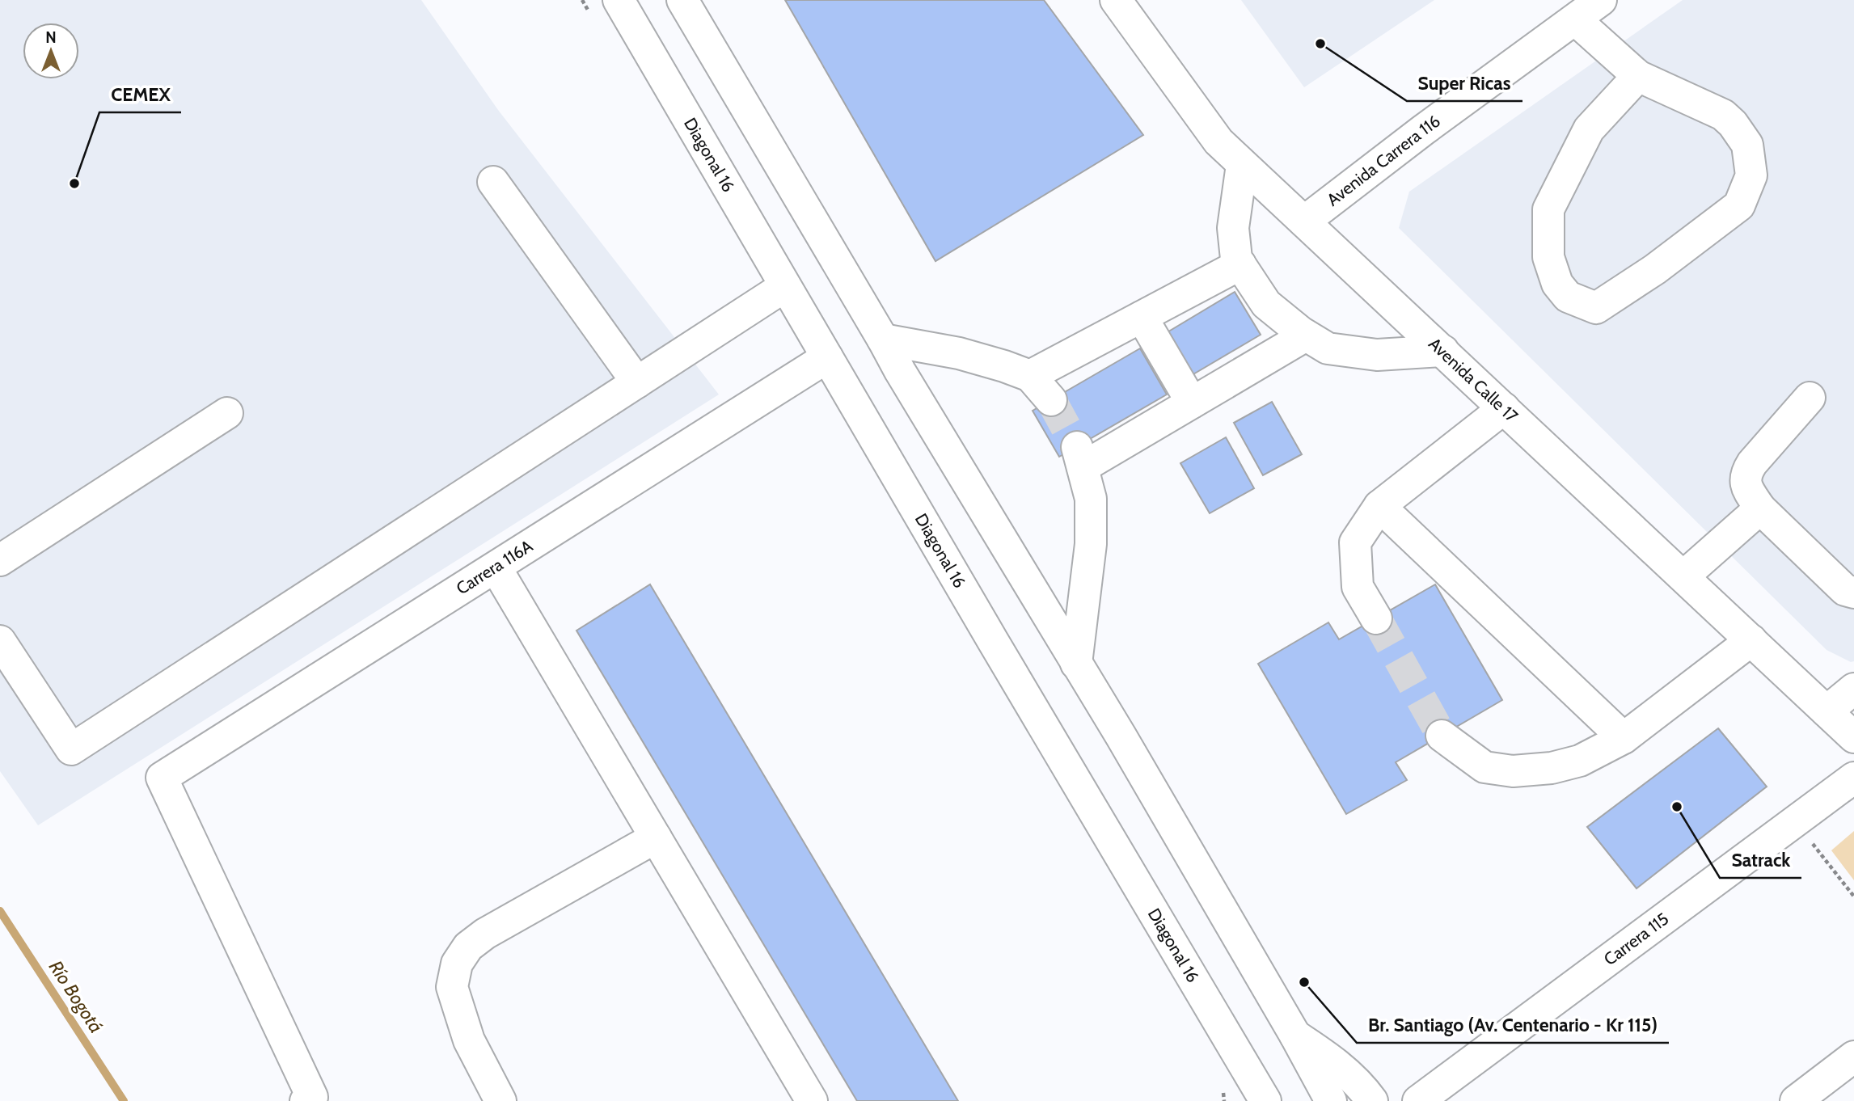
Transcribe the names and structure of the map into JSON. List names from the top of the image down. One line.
{"streets":{"main road":["Diagonal 16","Avenida Carrera 116","Avenida Calle 17","Carrera 116A","Carrera 115"]},"crossings":[["Diagonal 16","Carrera 116A"],["Avenida Carrera 116","Avenida Calle 17"]],"water":["Río Bogotá"],"places":["Super Ricas","CEMEX","Satrack","Br. Santiago (Av. Centenario - Kr 115)"],"north":"top"}
